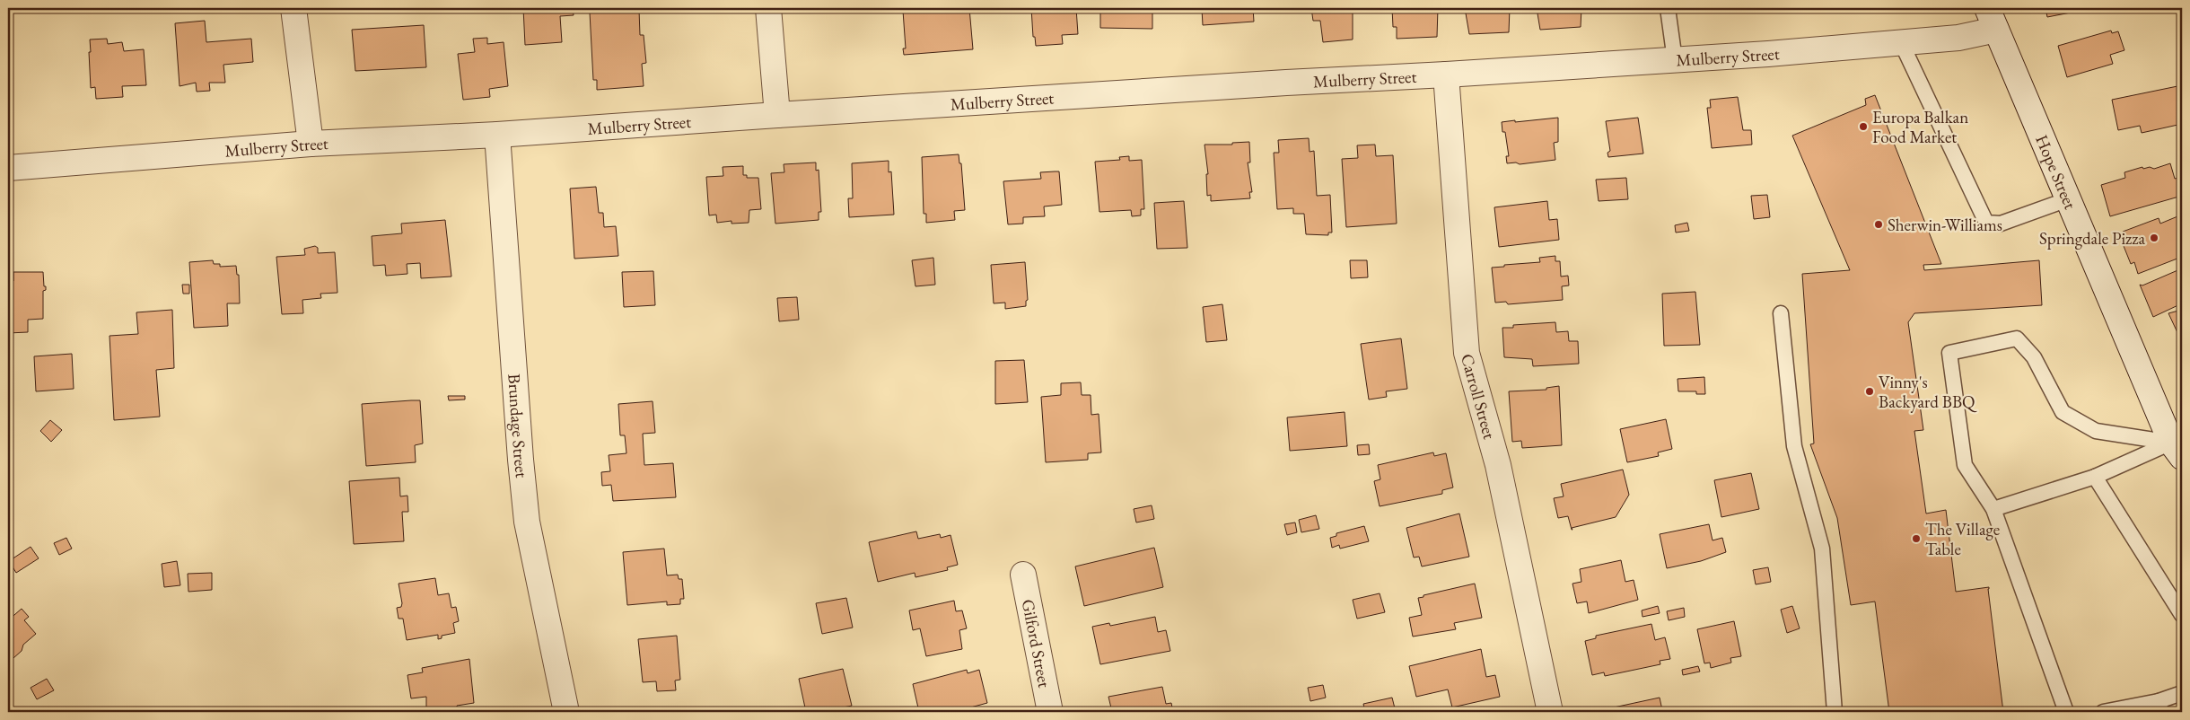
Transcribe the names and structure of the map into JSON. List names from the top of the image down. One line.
{"streets":{"street":["Mulberry Street","Hope Street","Carroll Street","Brundage Street","Gilford Street"]},"crossings":[["Mulberry Street","Hope Street"],["Mulberry Street","Carroll Street"],["Mulberry Street","Brundage Street"]],"places":["Europa Balkan Food Market","Sherwin-Williams","Springdale Pizza","Vinny's Backyard BBQ","The Village Table"]}
